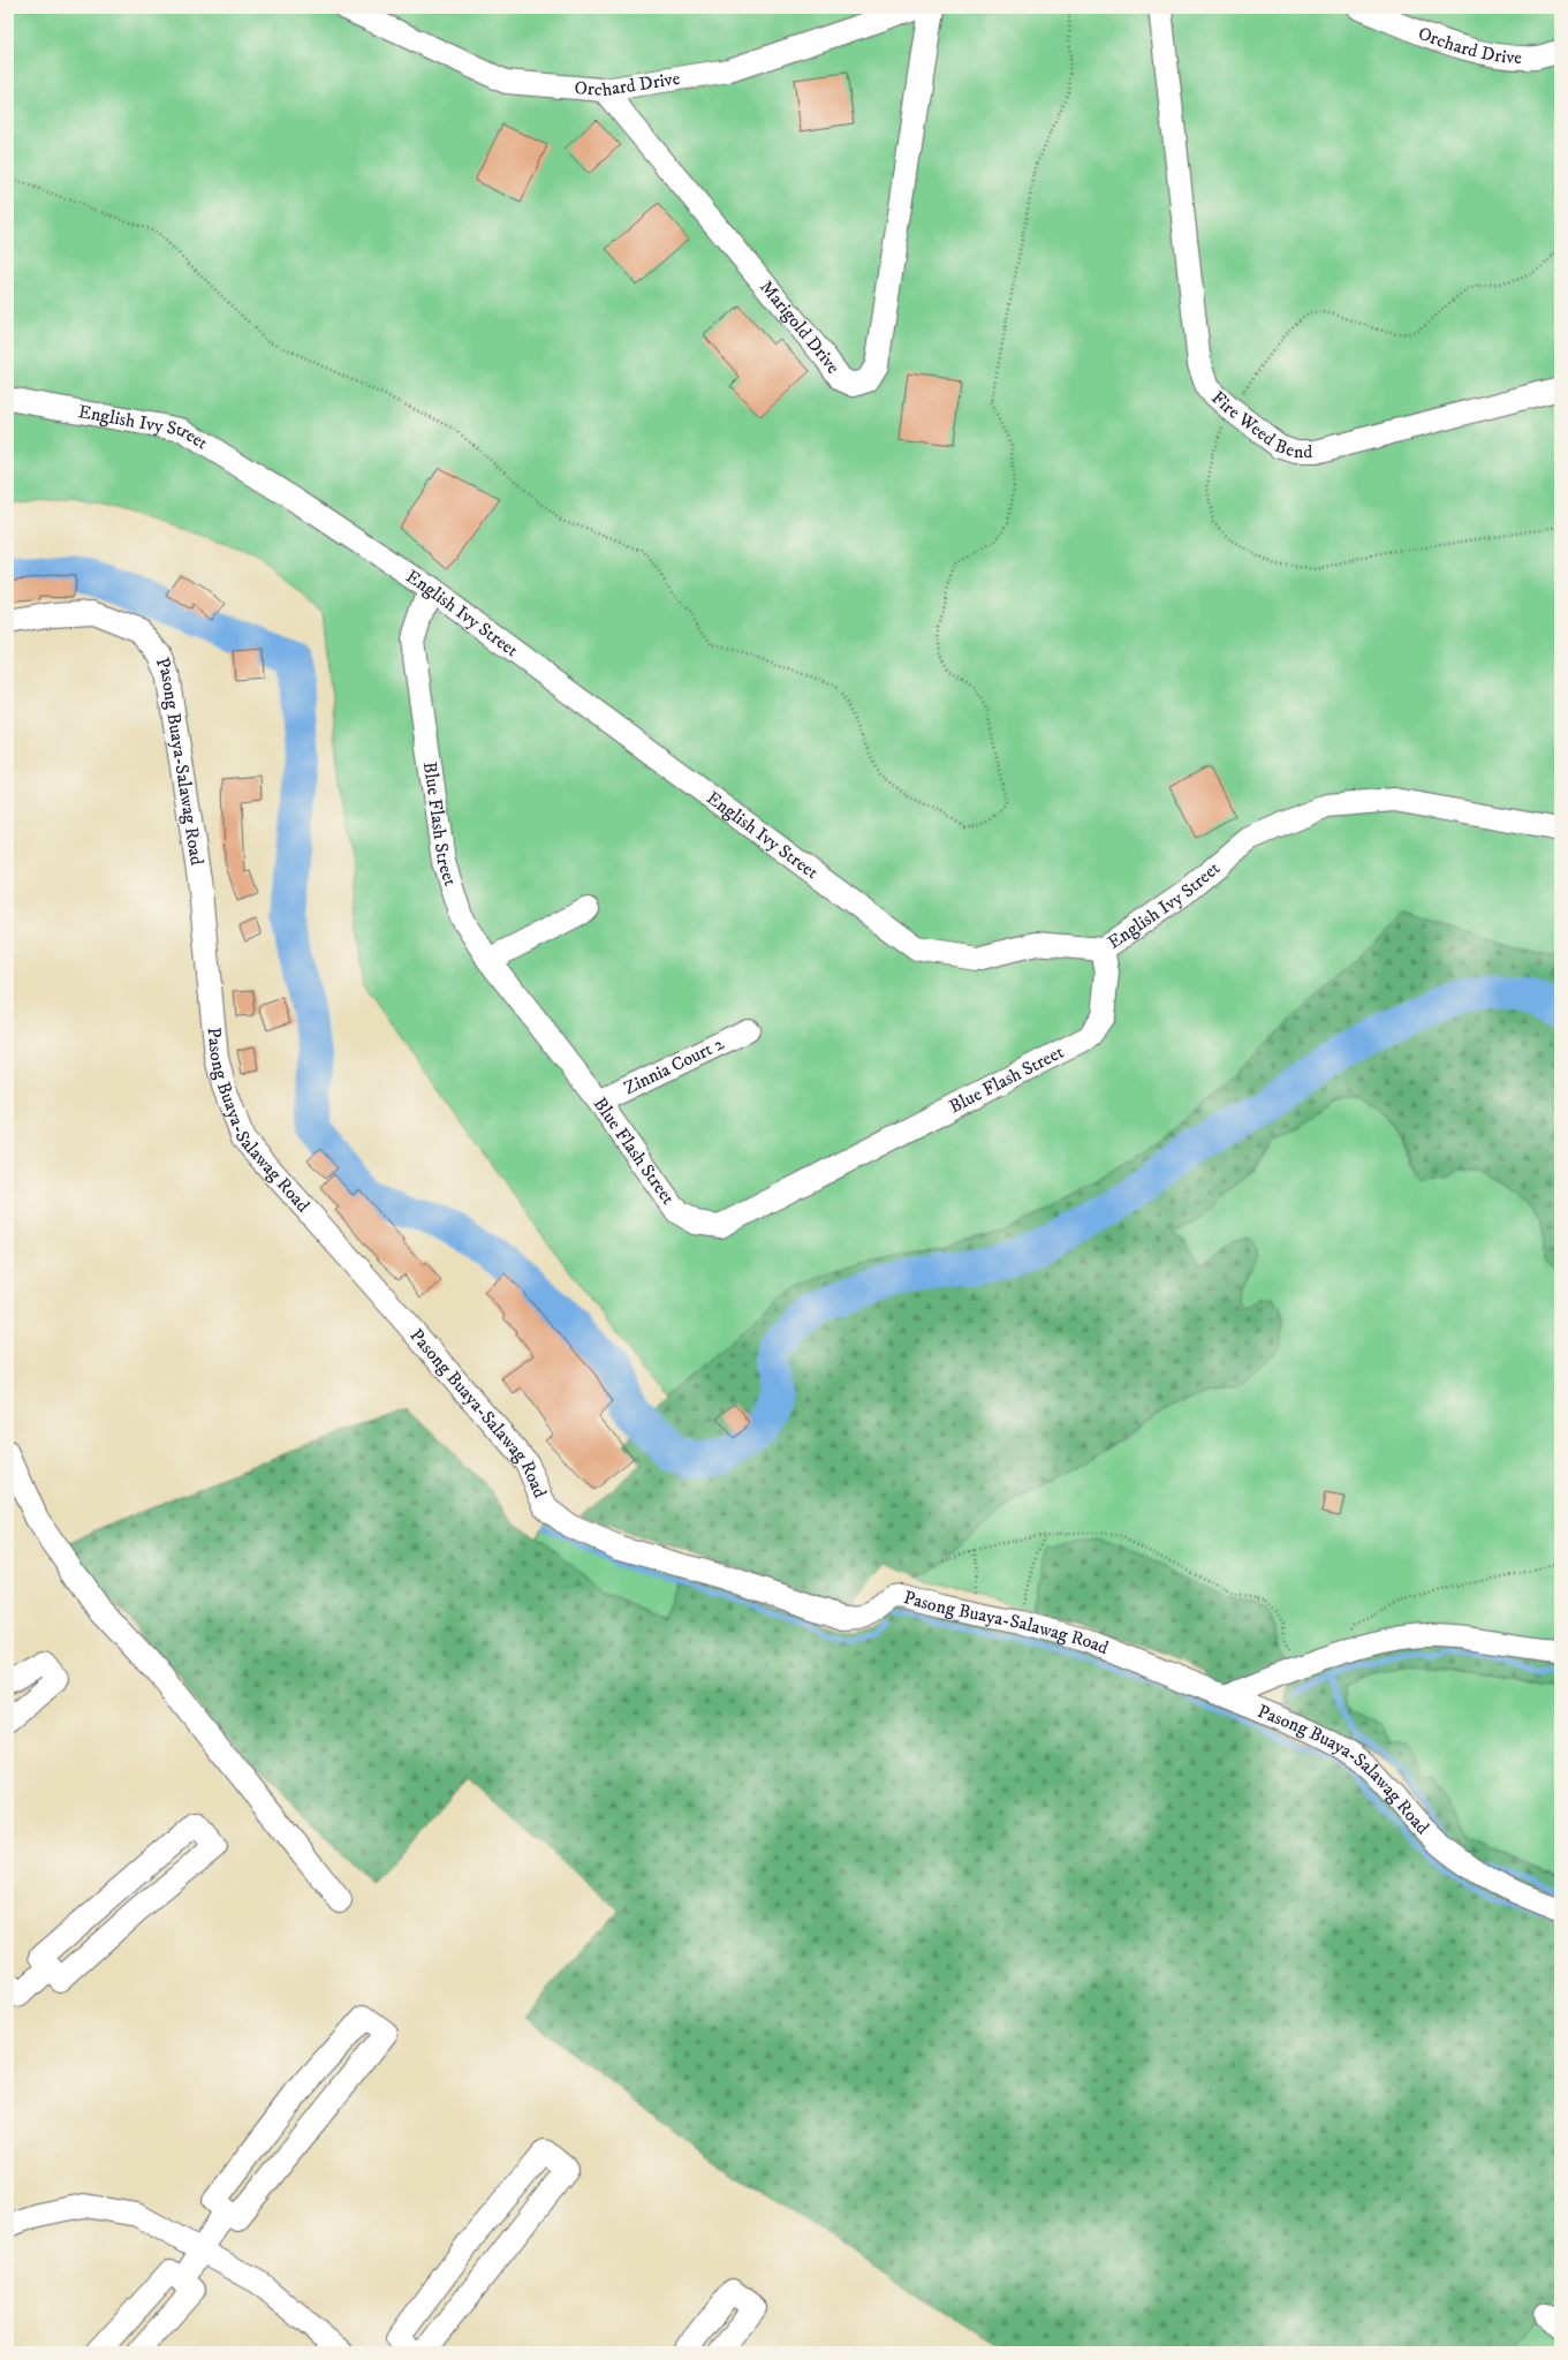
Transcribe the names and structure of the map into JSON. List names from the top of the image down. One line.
{"streets":{"street":["Orchard Drive","Marigold Drive","Fire Weed Bend","English Ivy Street","Pasong Buaya-Salawag Road","Blue Flash Street","Zinnia Court 2"]},"crossings":[["Orchard Drive","Marigold Drive"],["English Ivy Street","Blue Flash Street"],["Blue Flash Street","Zinnia Court 2"]]}
